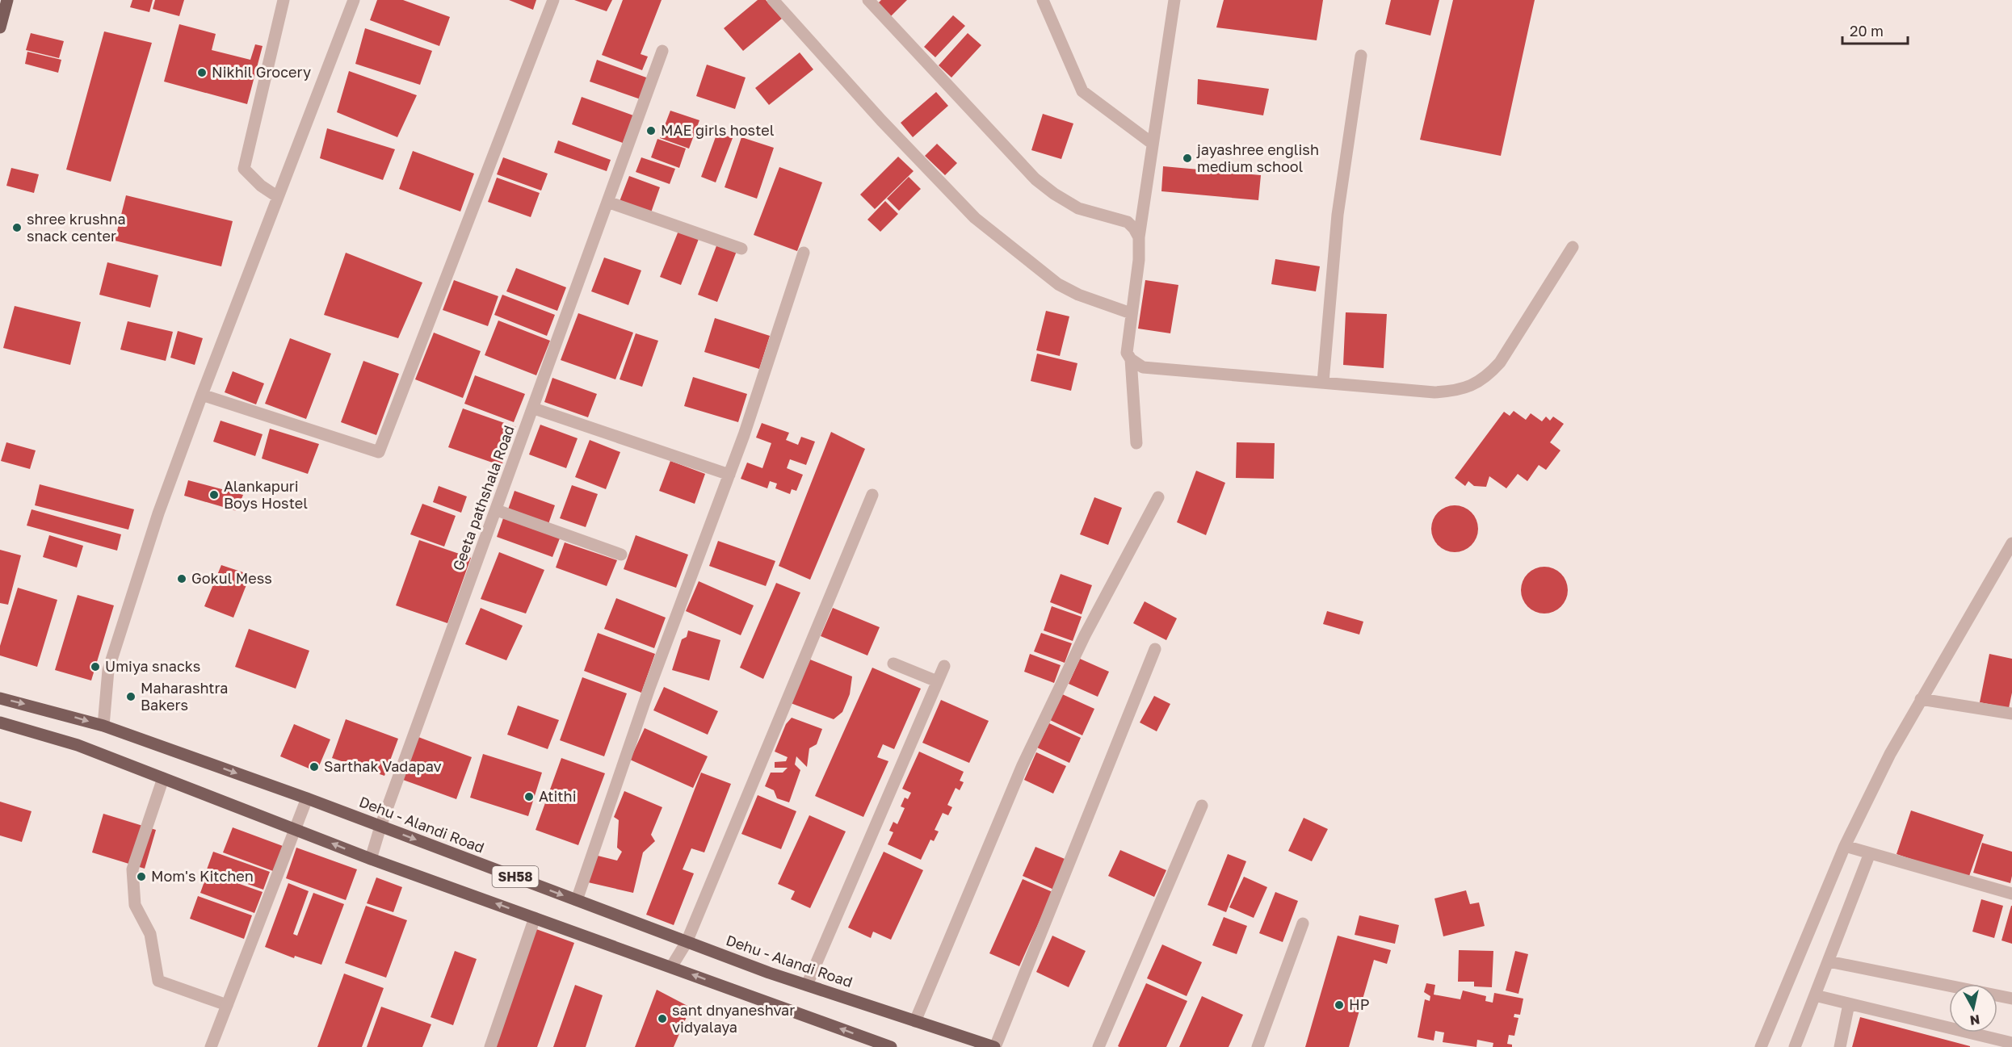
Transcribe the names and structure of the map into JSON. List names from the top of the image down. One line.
{"streets":{"main road":["Dehu - Alandi Road","SH58"],"street":["Geeta pathshala Road"]},"crossings":[["Geeta pathshala Road","Dehu - Alandi Road"],["Geeta pathshala Road","SH58"]],"places":["Nikhil Grocery","MAE girls hostel","jayashree english medium school","shree krushna snack center","Alankapuri Boys Hostel","Gokul Mess","Umiya snacks","Maharashtra Bakers","Sarthak Vadapav","Atithi","Mom's Kitchen","HP","sant dnyaneshvar vidyalaya"],"scale_bar":"20 m","north":"bottom"}
